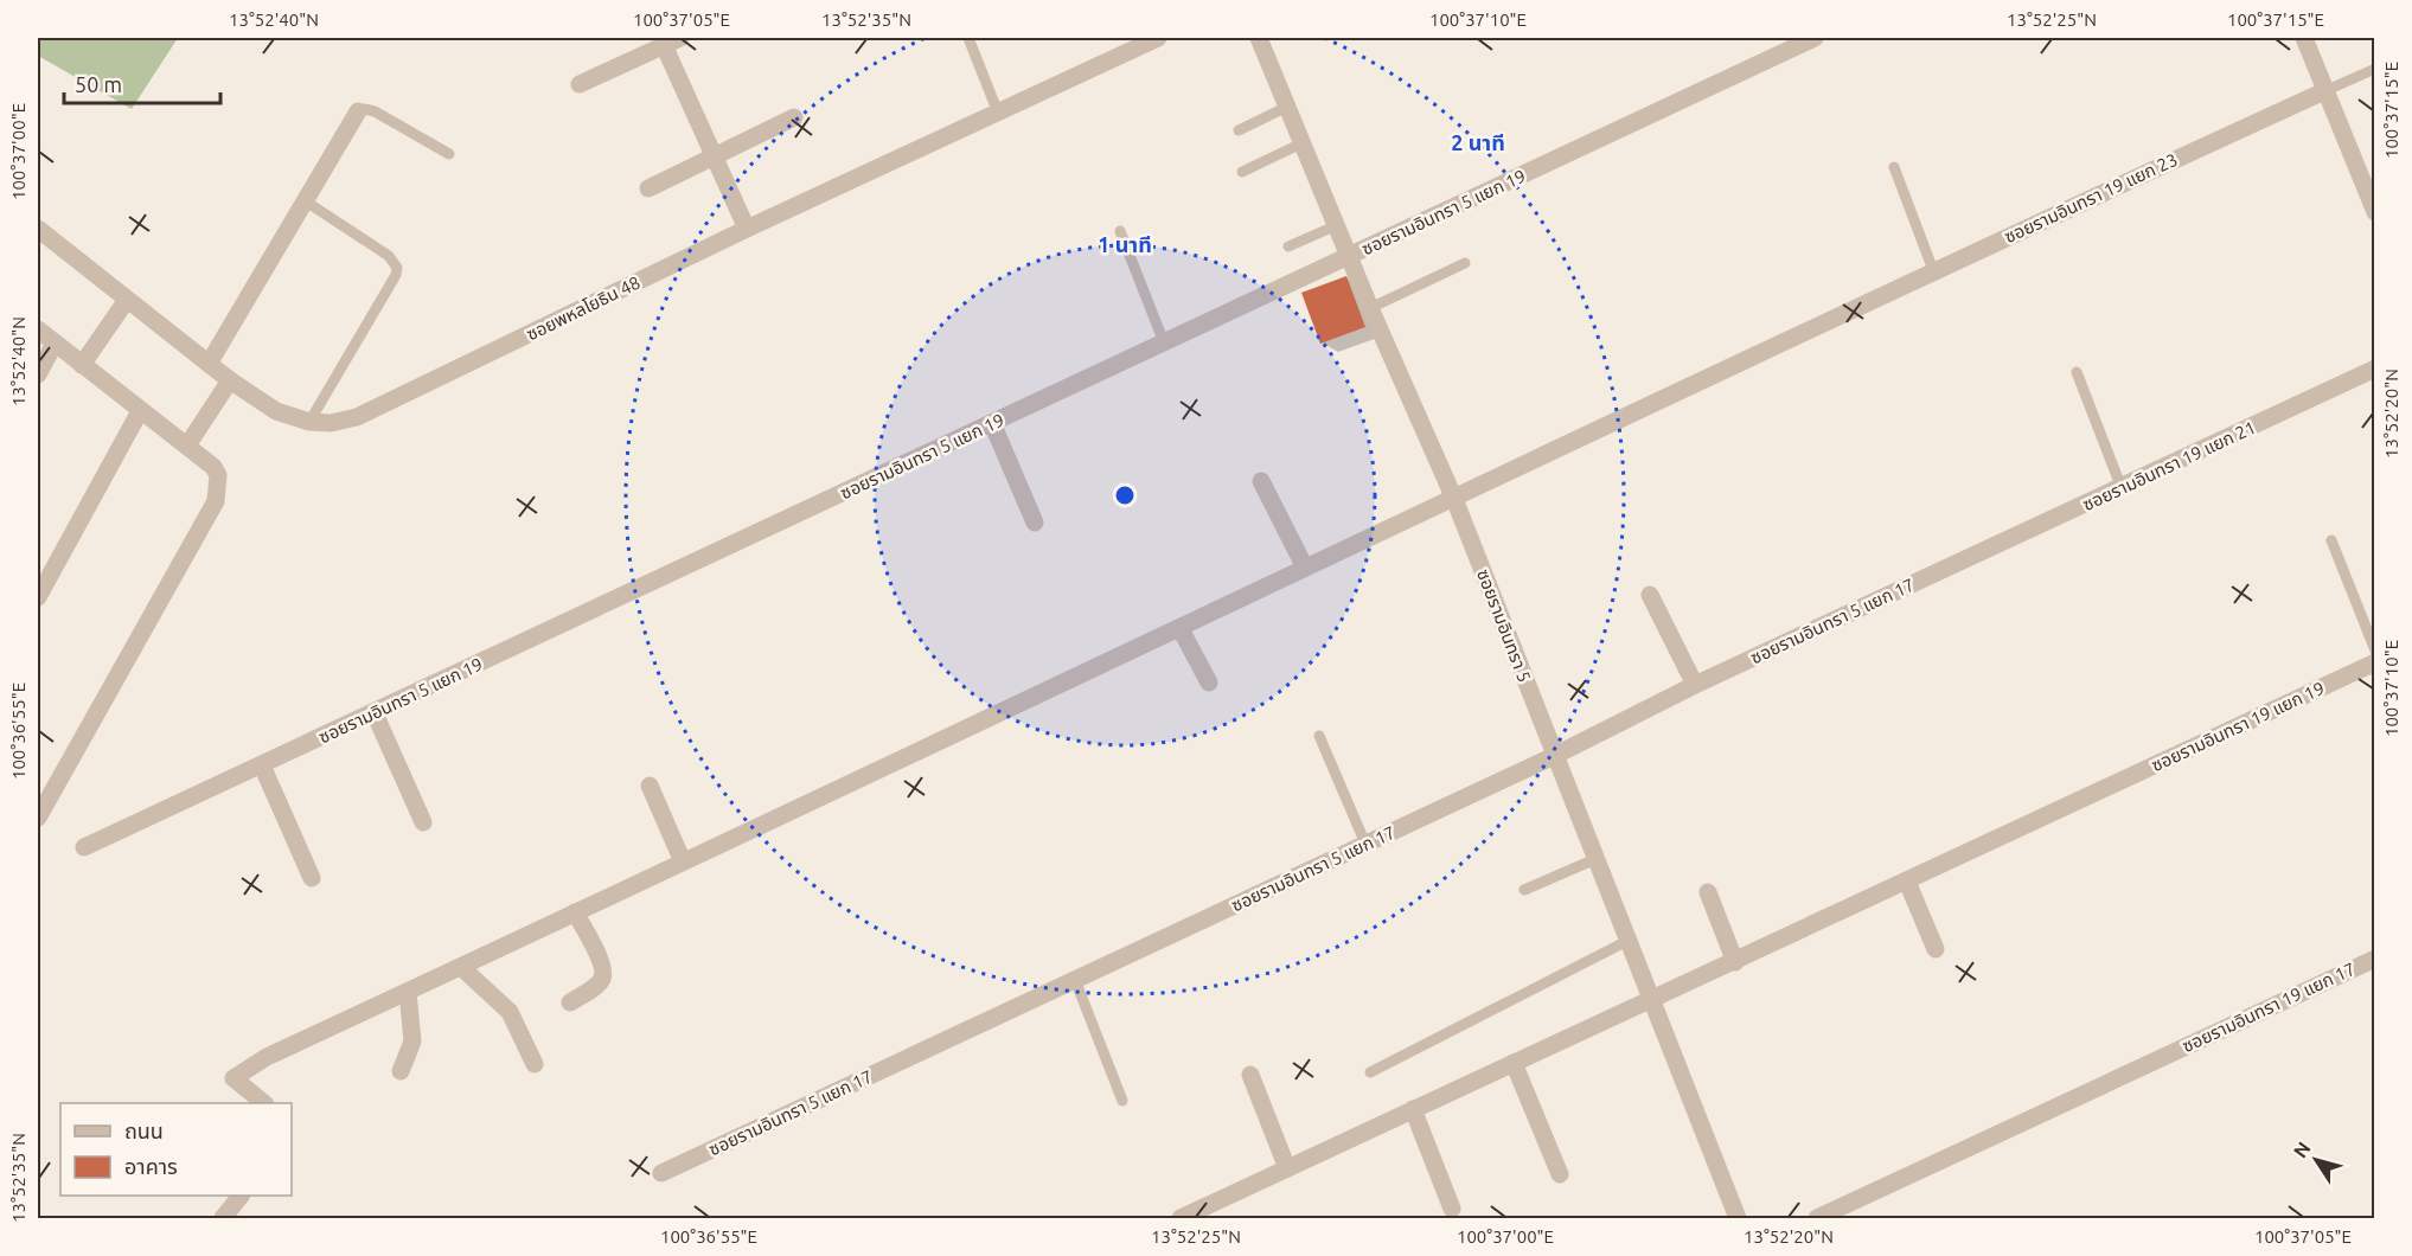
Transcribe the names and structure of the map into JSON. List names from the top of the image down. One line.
{"streets":{"street":["ซอยรามอินทรา 19 แยก 23","ซอยรามอินทรา 5 แยก 19","ซอยพหลโยธิน 48","ซอยรามอินทรา 19 แยก 21","ซอยรามอินทรา 5 แยก 17","ซอยรามอินทรา 5","ซอยรามอินทรา 19 แยก 19","ซอยรามอินทรา 19 แยก 17"]},"crossings":[["ซอยรามอินทรา 19 แยก 23","ซอยรามอินทรา 5"],["ซอยรามอินทรา 5 แยก 19","ซอยรามอินทรา 5"],["ซอยรามอินทรา 19 แยก 21","ซอยรามอินทรา 5 แยก 17"],["ซอยรามอินทรา 5 แยก 17","ซอยรามอินทรา 5"],["ซอยรามอินทรา 5","ซอยรามอินทรา 19 แยก 19"]],"legend":["ถนน","อาคาร"],"scale_bar":"50 m","north":"top left","coordinates":["13°52'40\"N","100°37'05\"E","13°52'35\"N","100°37'10\"E","13°52'25\"N","100°37'15\"E","100°37'00\"E","13°52'20\"N","100°36'55\"E"],"rings":["2 นาที","1 นาที"]}
